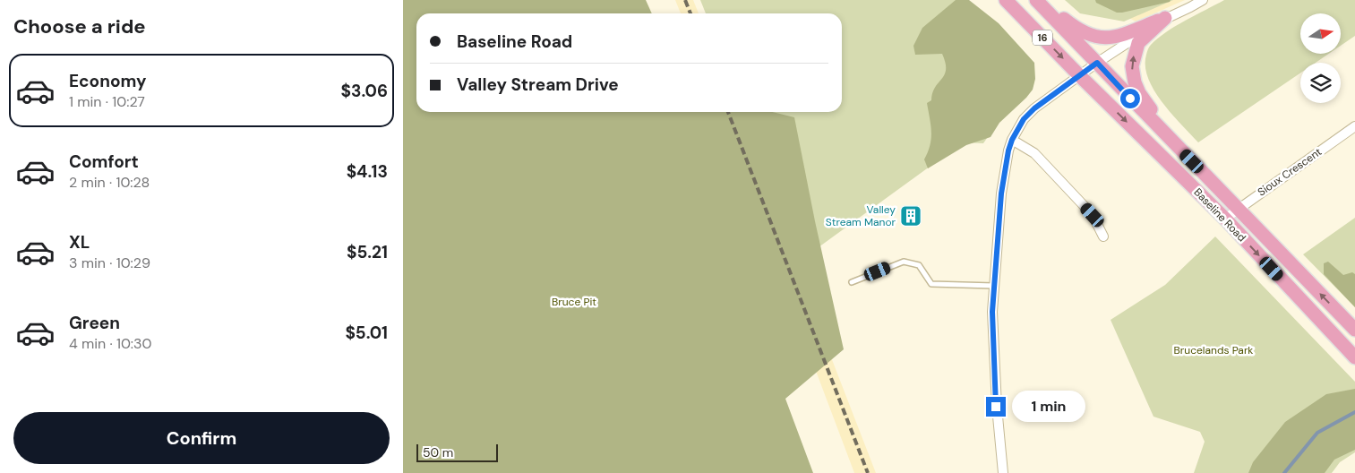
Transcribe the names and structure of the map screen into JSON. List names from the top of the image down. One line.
{"streets":{"main road":["16","Baseline Road"],"street":["Sioux Crescent"]},"crossings":[["Sioux Crescent","Baseline Road"]],"parks":["Bruce Pit","Brucelands Park"],"places":{"building":["Valley Stream Manor"]},"scale_bar":"50 m","north":"right","page":{"heading":"Choose a ride","banner":["Baseline Road","Valley Stream Drive"],"list":[{"name":"Economy","note":"1 min · 10:27","value":"$3.06"},{"name":"Comfort","note":"2 min · 10:28","value":"$4.13"},{"name":"XL","note":"3 min · 10:29","value":"$5.21"},{"name":"Green","note":"4 min · 10:30","value":"$5.01"}],"bubble":"1 min","buttons":"Confirm","scale":"50 m"}}
